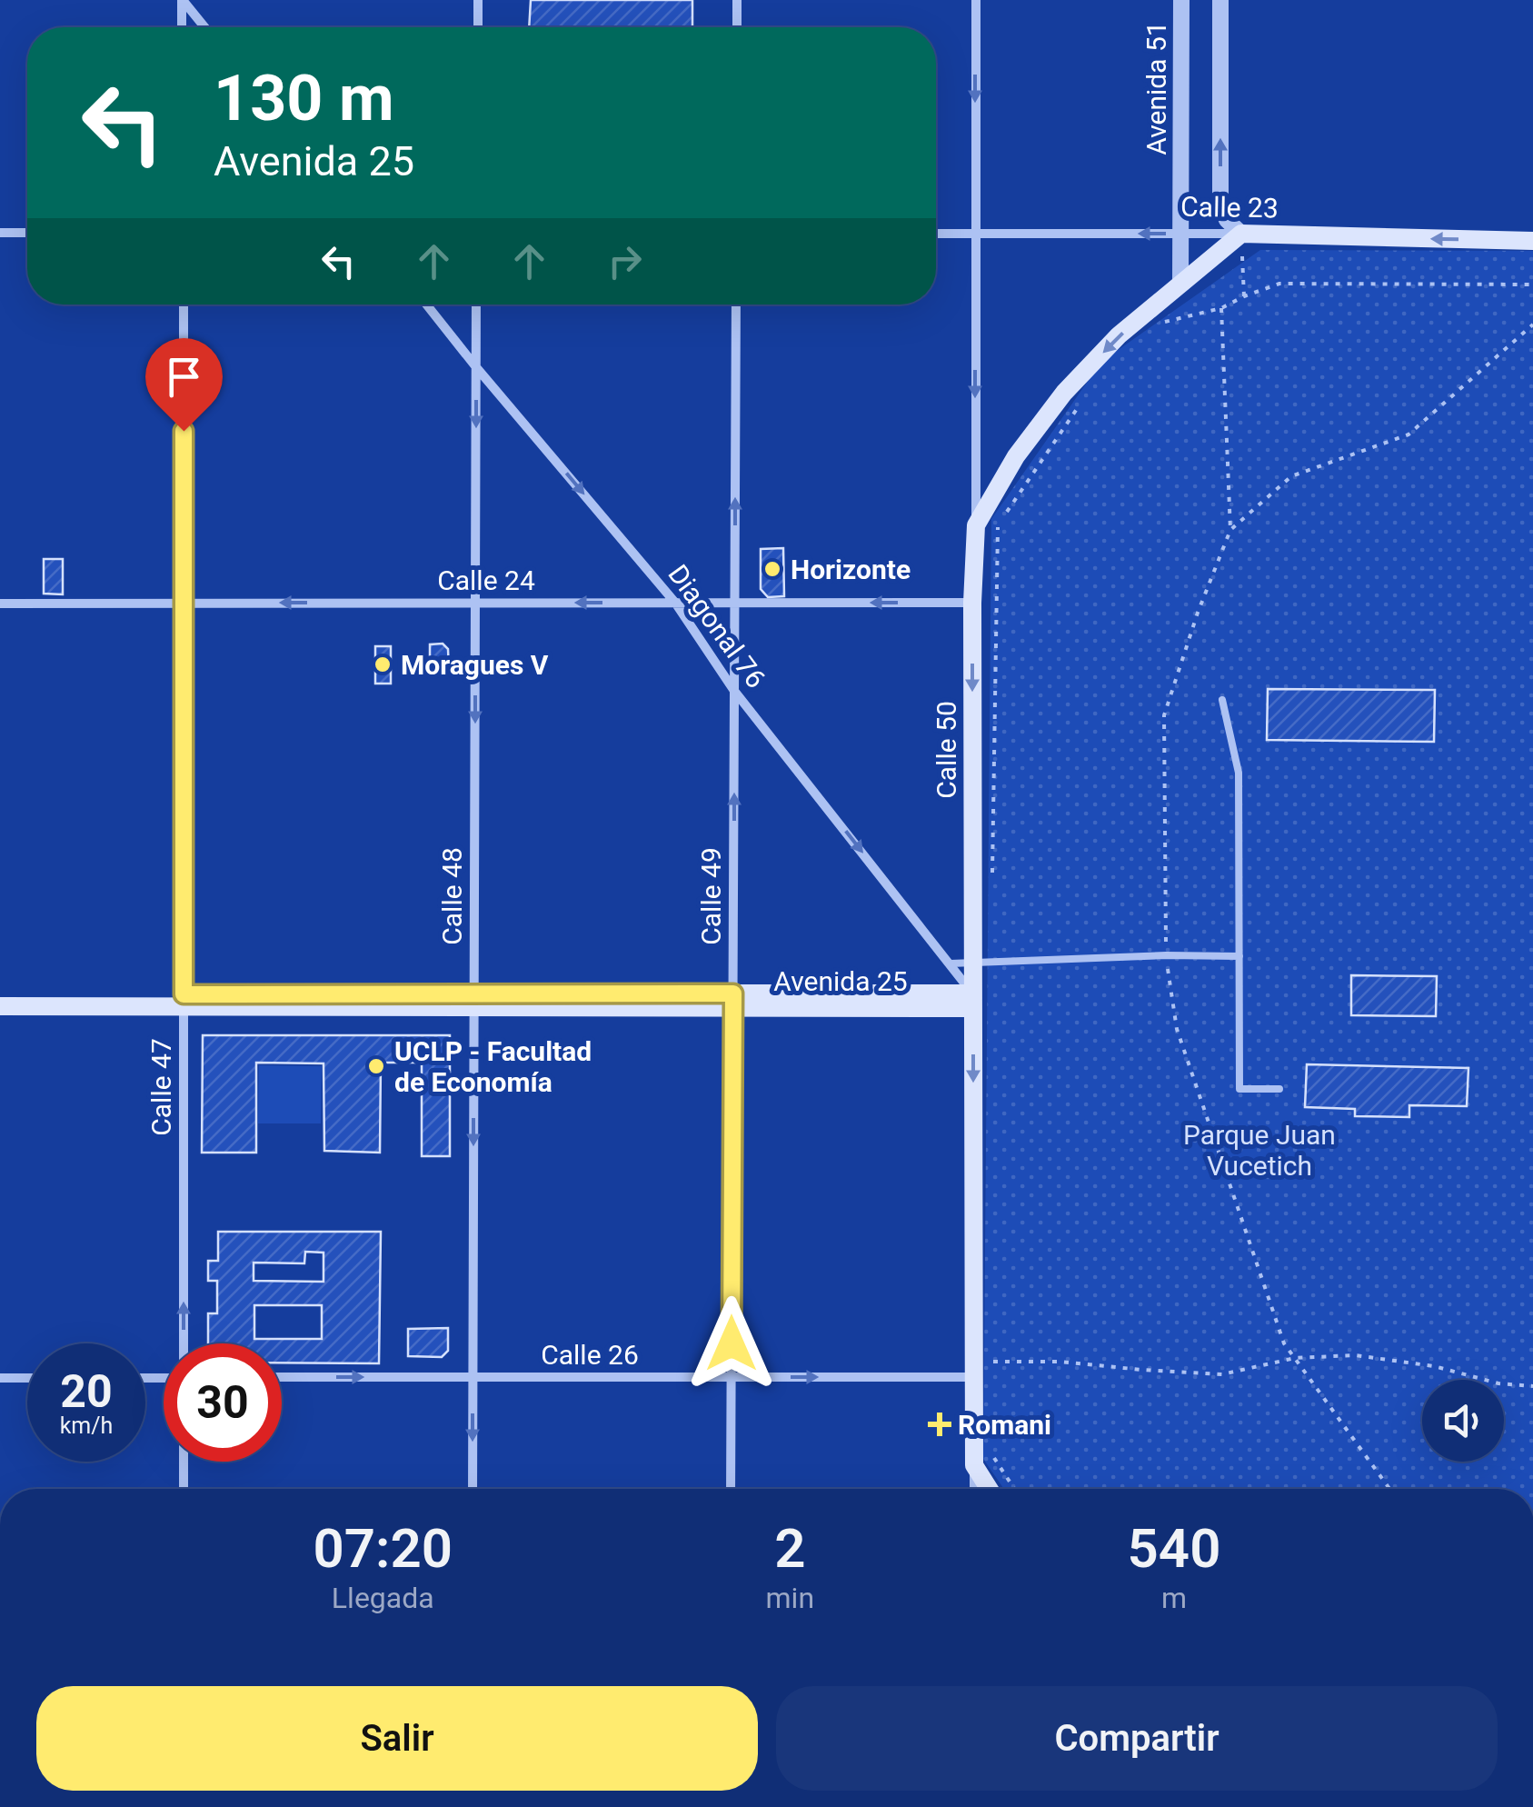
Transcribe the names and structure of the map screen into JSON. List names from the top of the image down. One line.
{"streets":{"main road":["Calle 23","Calle 50","Avenida 25"],"street":["Avenida 51","Calle 24","Diagonal 76","Calle 48","Calle 49","Calle 47","Calle 26"]},"crossings":[["Avenida 51","Calle 23"],["Calle 23","Calle 50"],["Calle 24","Diagonal 76"],["Calle 24","Calle 50"],["Calle 24","Calle 48"],["Calle 24","Calle 49"],["Calle 24","Calle 47"],["Diagonal 76","Calle 50"],["Diagonal 76","Calle 48"],["Diagonal 76","Calle 49"],["Diagonal 76","Avenida 25"],["Calle 50","Avenida 25"],["Calle 50","Calle 26"],["Calle 48","Avenida 25"],["Calle 48","Calle 26"],["Calle 49","Avenida 25"],["Calle 49","Calle 26"],["Avenida 25","Calle 47"]],"one_way":["Calle 23","Calle 24","Diagonal 76","Calle 50","Calle 48","Calle 49","Calle 26"],"parks":["Parque Juan Vucetich"],"places":{"other":["Horizonte","Moragues V","UCLP - Facultad de Economía"],"health":["Romani"]},"page":{"turn":["130 m","Avenida 25"],"speed":"20 km/h","limit":"30","eta":["07:20","Llegada","2","min","540","m"],"buttons":["Salir","Compartir"]}}
